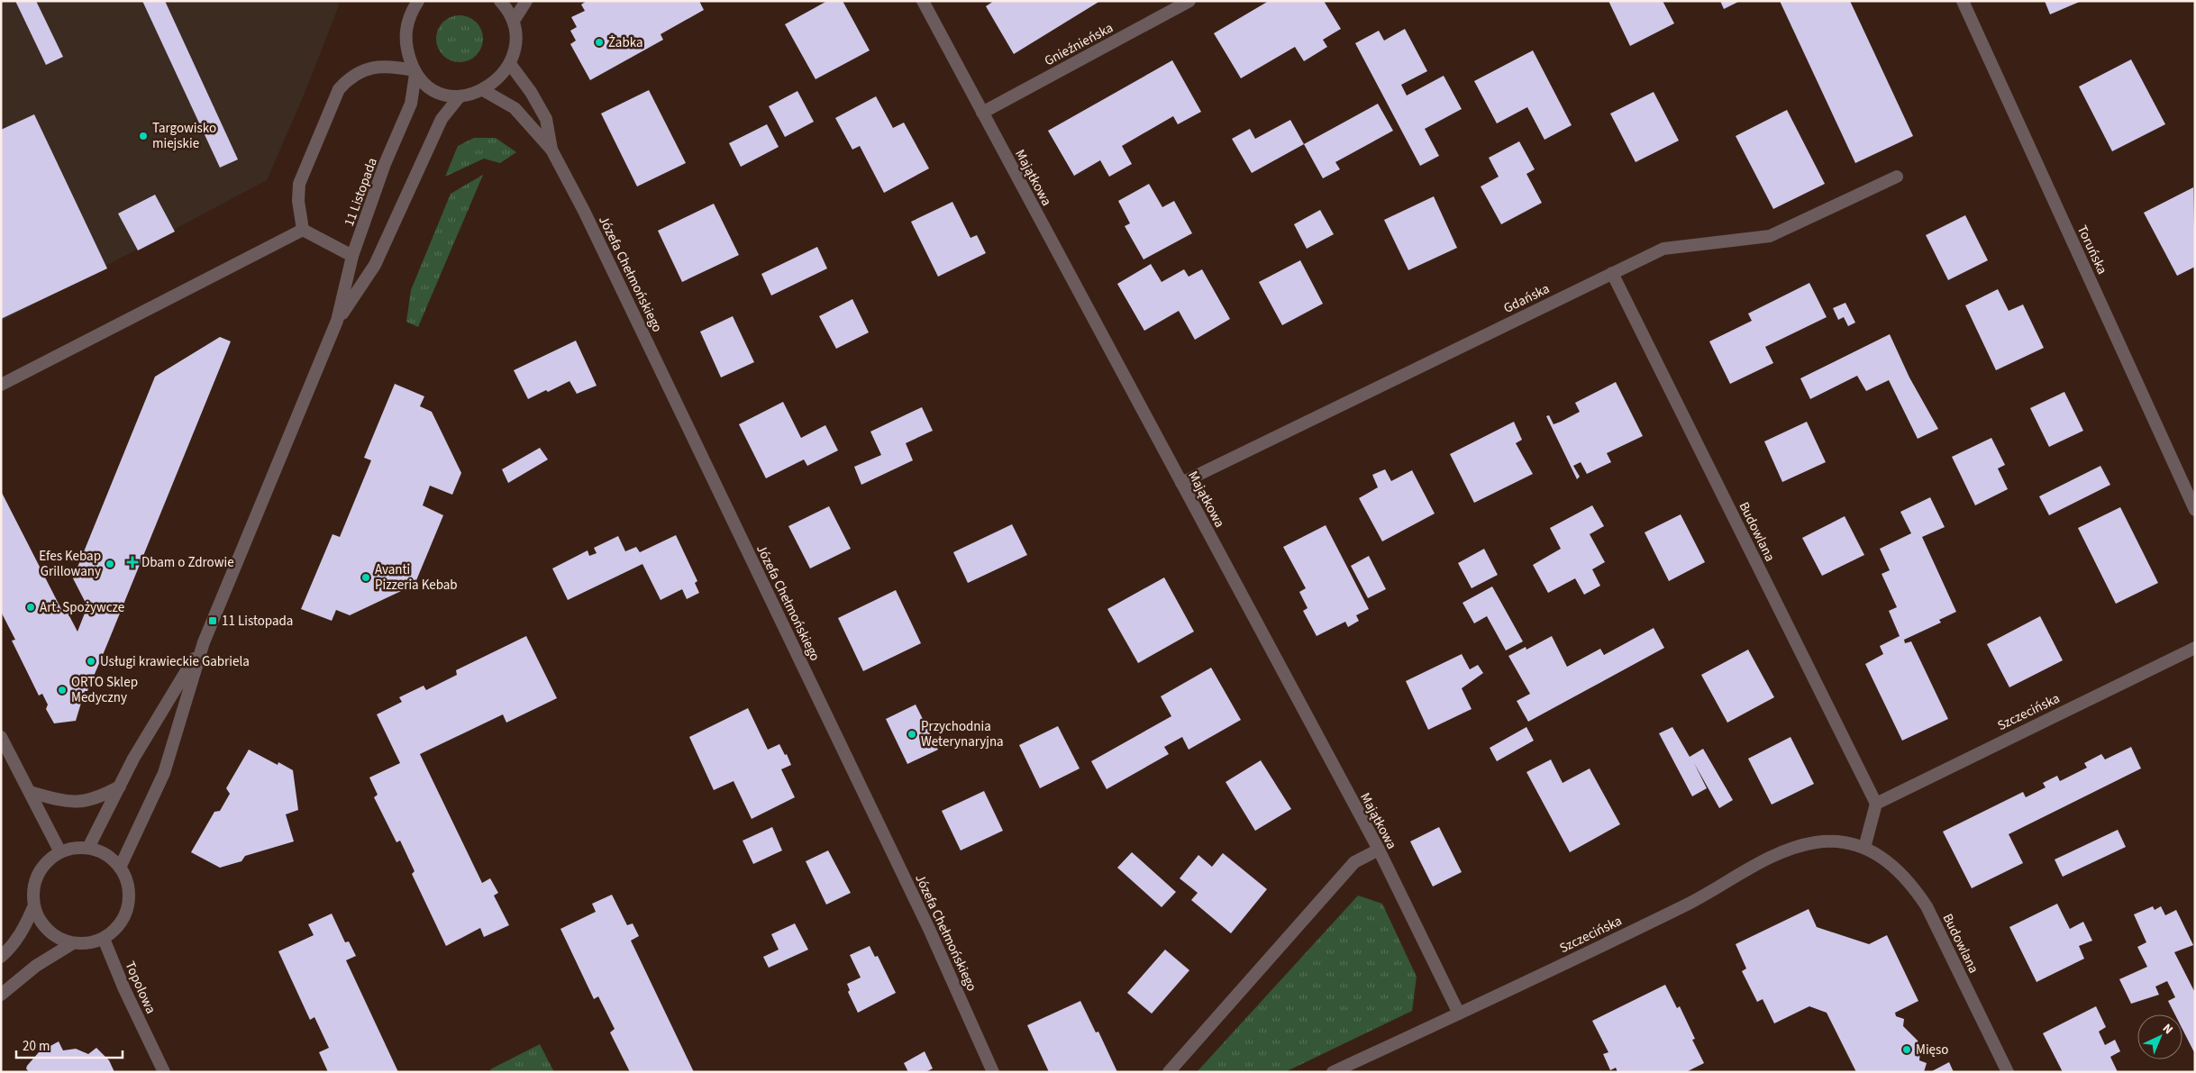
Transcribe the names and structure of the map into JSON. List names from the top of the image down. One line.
{"streets":{"street":["Gnieźnieńska","Majątkowa","11 Listopada","Toruńska","Józefa Chełmońskiego","Gdańska","Budowlana","Szczecińska","Topolowa"]},"crossings":[["Gnieźnieńska","Majątkowa"],["Majątkowa","Gdańska"],["Majątkowa","Szczecińska"],["11 Listopada","Topolowa"],["Gdańska","Budowlana"],["Budowlana","Szczecińska"]],"places":{"other":["Żabka","Targowisko miejskie","Efes Kebap Grillowany","Avanti Pizzeria Kebab","Art. Spożywcze","Usługi krawieckie Gabriela","ORTO Sklep Medyczny","Przychodnia Weterynaryjna","Mięso"],"health":["Dbam o Zdrowie"],"transit":["11 Listopada"]},"scale_bar":"20 m","north":"top right"}
